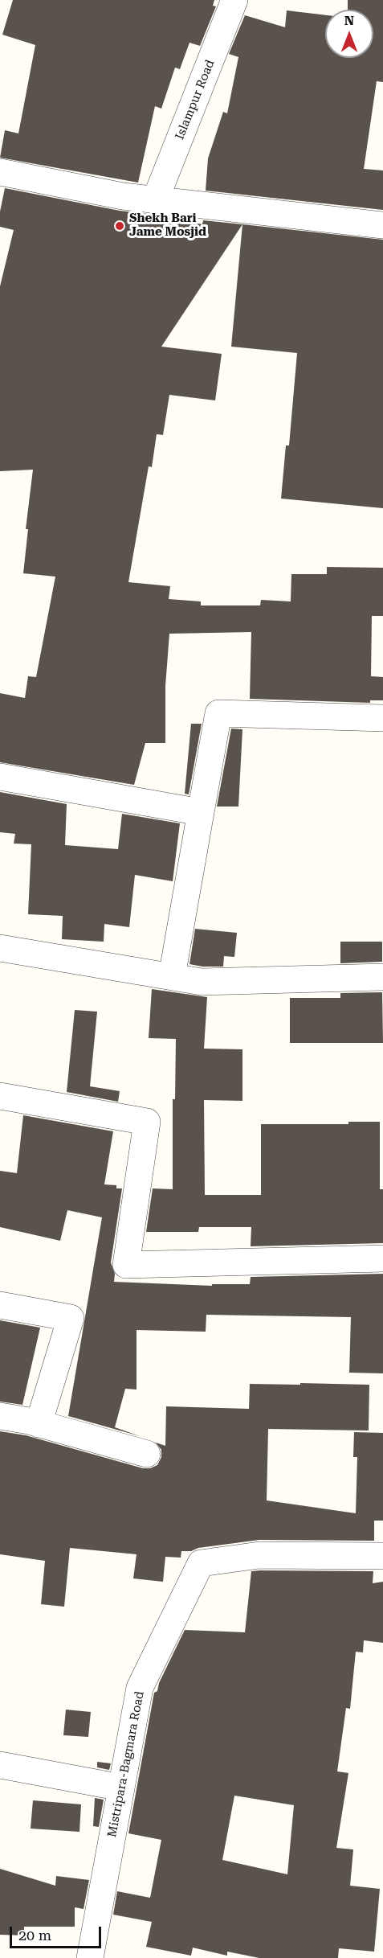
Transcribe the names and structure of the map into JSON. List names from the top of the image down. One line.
{"streets":{"street":["Islampur Road","Mistripara-Bagmara Road"]},"places":["Shekh Bari Jame Mosjid"],"scale_bar":"20 m","north":"top"}
